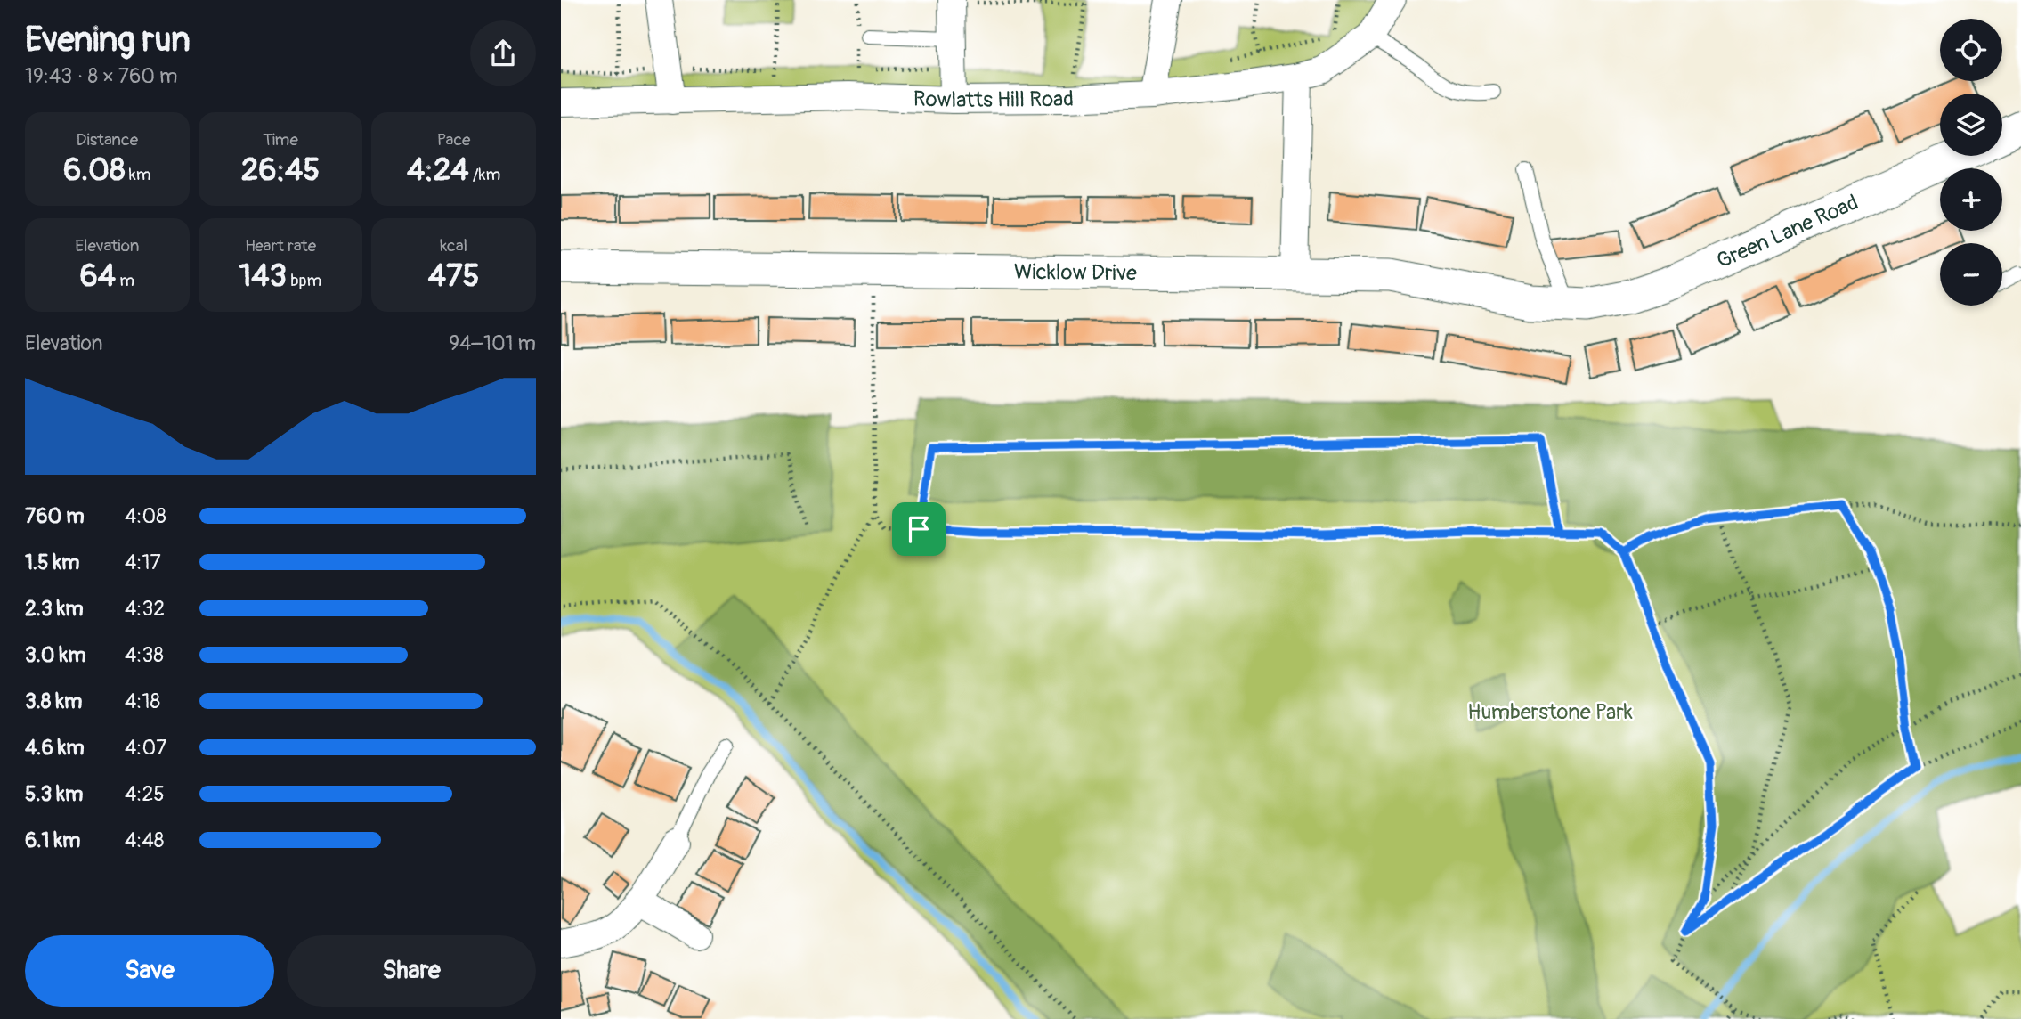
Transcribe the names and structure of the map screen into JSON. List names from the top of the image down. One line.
{"streets":{"street":["Rowlatts Hill Road","Green Lane Road","Wicklow Drive"]},"crossings":[["Green Lane Road","Wicklow Drive"]],"parks":["Humberstone Park"],"page":{"heading":["Evening run","19:43 · 8 × 760 m"],"map_buttons":["+","−"],"stats":[["Distance","6.08 km"],["Time","26:45"],["Pace","4:24 /km"],["Elevation","64 m"],["Heart rate","143 bpm"],["kcal","475"]],"chart":["Elevation","94–101 m"],"list":[{"name":"760 m","note":"4:08"},{"name":"1.5 km","note":"4:17"},{"name":"2.3 km","note":"4:32"},{"name":"3.0 km","note":"4:38"},{"name":"3.8 km","note":"4:18"},{"name":"4.6 km","note":"4:07"},{"name":"5.3 km","note":"4:25"},{"name":"6.1 km","note":"4:48"}],"buttons":["Save","Share"]}}
